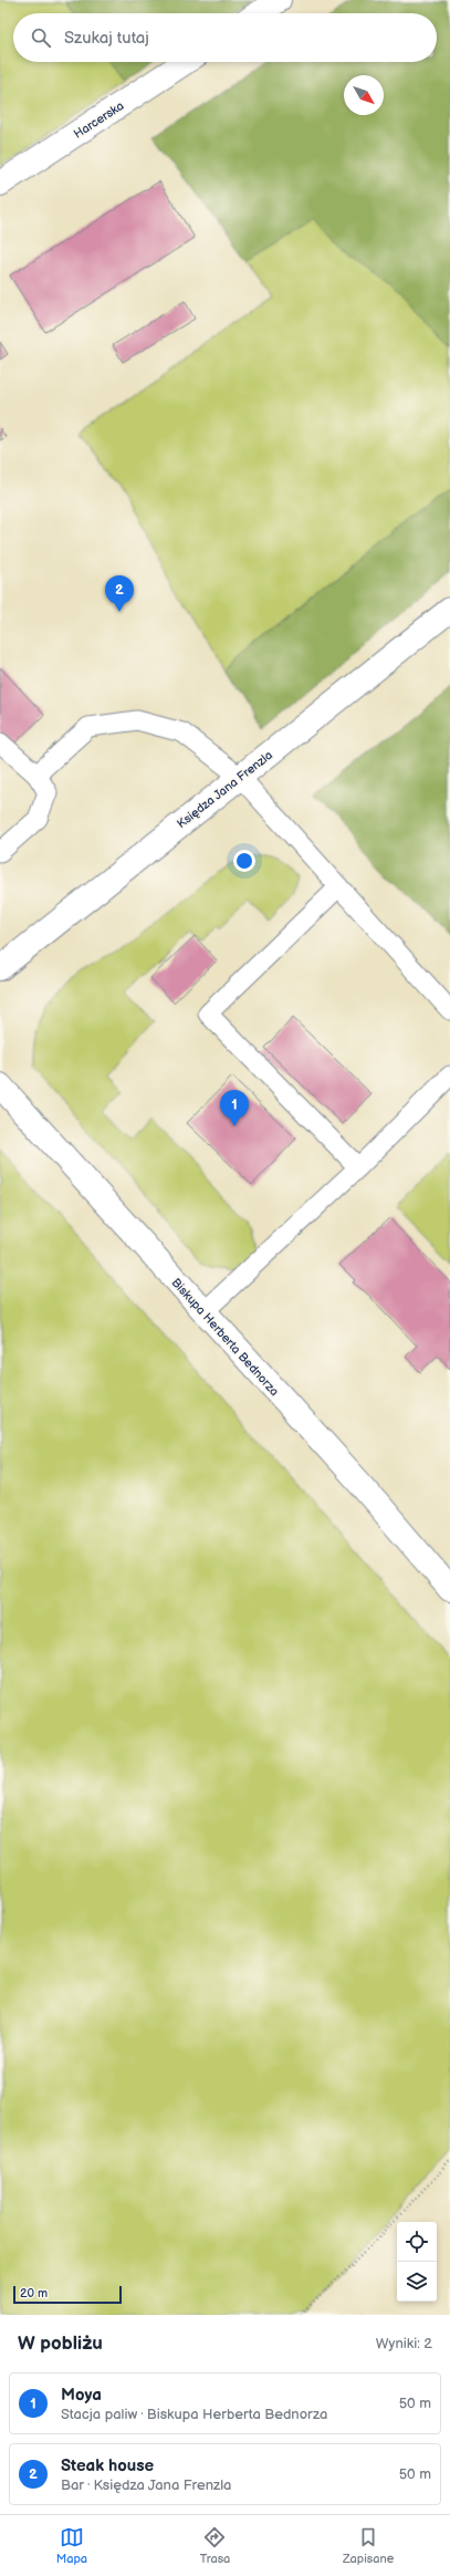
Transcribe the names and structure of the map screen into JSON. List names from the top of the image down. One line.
{"streets":{"street":["Harcerska","Księdza Jana Frenzla","Biskupa Herberta Bednorza"]},"scale_bar":"20 m","north":"bottom right","page":{"search":"Szukaj tutaj","pins":["2","1"],"scale":"20 m","heading":["W pobliżu","Wyniki: 2"],"list":[{"mark":"1","name":"Moya","note":"Stacja paliw · Biskupa Herberta Bednorza","value":"50 m"},{"mark":"2","name":"Steak house","note":"Bar · Księdza Jana Frenzla","value":"50 m"}],"nav":["Mapa","Trasa","Zapisane"]}}
